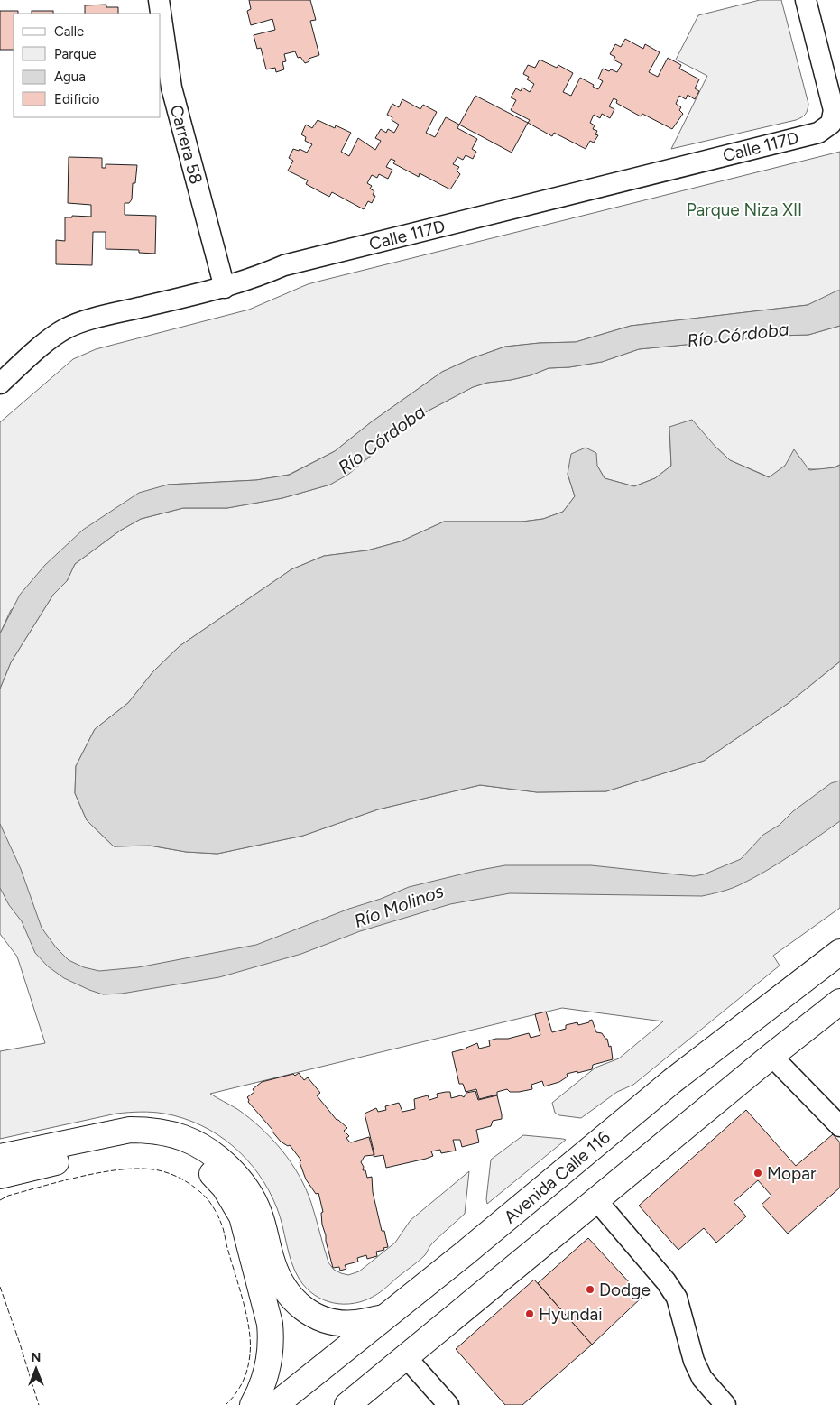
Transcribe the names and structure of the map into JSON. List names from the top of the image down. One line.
{"streets":{"main road":["Avenida Calle 116"],"street":["Carrera 58","Calle 117D"]},"crossings":[["Carrera 58","Calle 117D"]],"water":["Río Córdoba","Río Molinos"],"parks":["Parque Niza XII"],"places":["Mopar","Dodge","Hyundai"],"legend":["Calle","Parque","Agua","Edificio"],"north":"top"}
